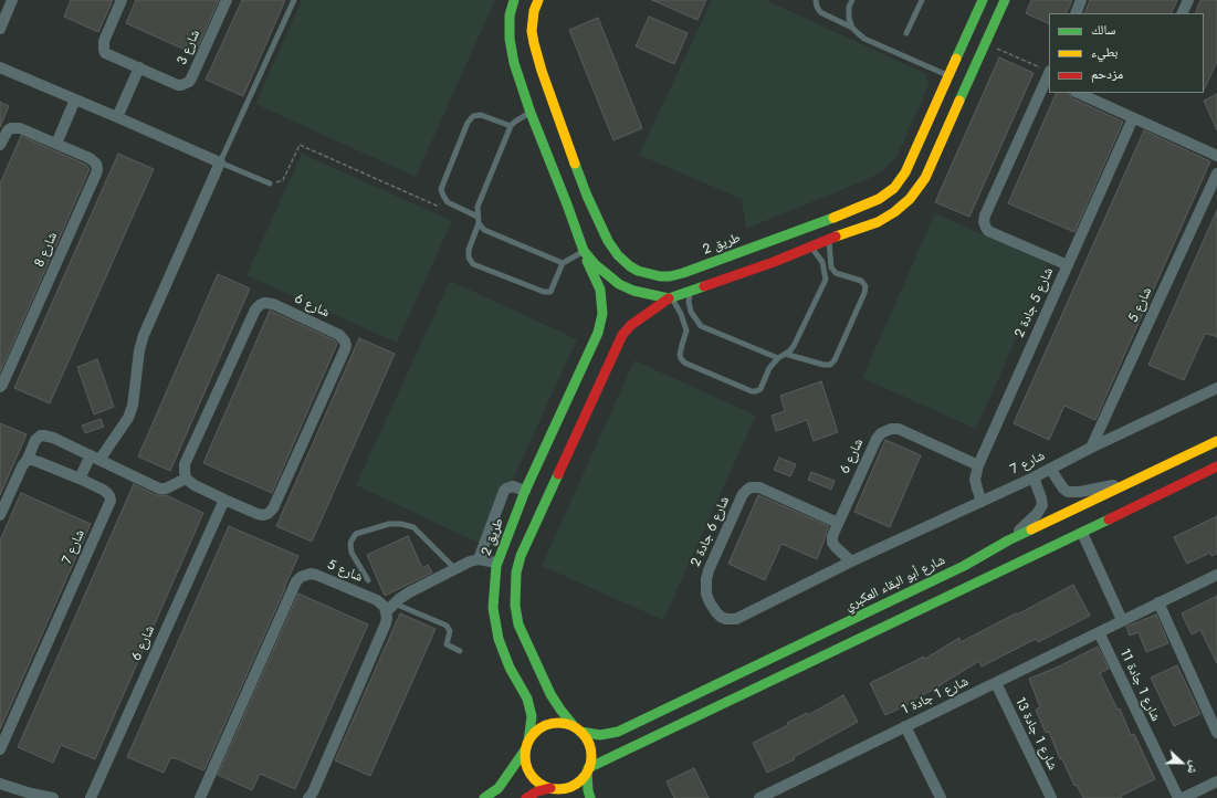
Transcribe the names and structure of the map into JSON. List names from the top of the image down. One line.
{"streets":{"street":["شارع 3","طريق 2","شارع 8","شارع 5 جادة 2","شارع 5","شارع 6","شارع 7","شارع 6 جادة 2","شارع أبو البقاء العكبري","شارع 1 جادة 11","شارع 1 جادة 1","شارع 1 جادة 13"]},"crossings":[["طريق 2","شارع أبو البقاء العكبري"],["شارع 5 جادة 2","شارع 6"],["شارع 5 جادة 2","شارع 7"],["شارع 5","شارع 7"],["شارع 6","شارع 7"],["شارع 6","شارع 6 جادة 2"],["شارع 7","شارع 6 جادة 2"],["شارع 1 جادة 11","شارع 1 جادة 1"],["شارع 1 جادة 1","شارع 1 جادة 13"]],"legend":["سالك","بطيء","مزدحم"],"north":"right"}
